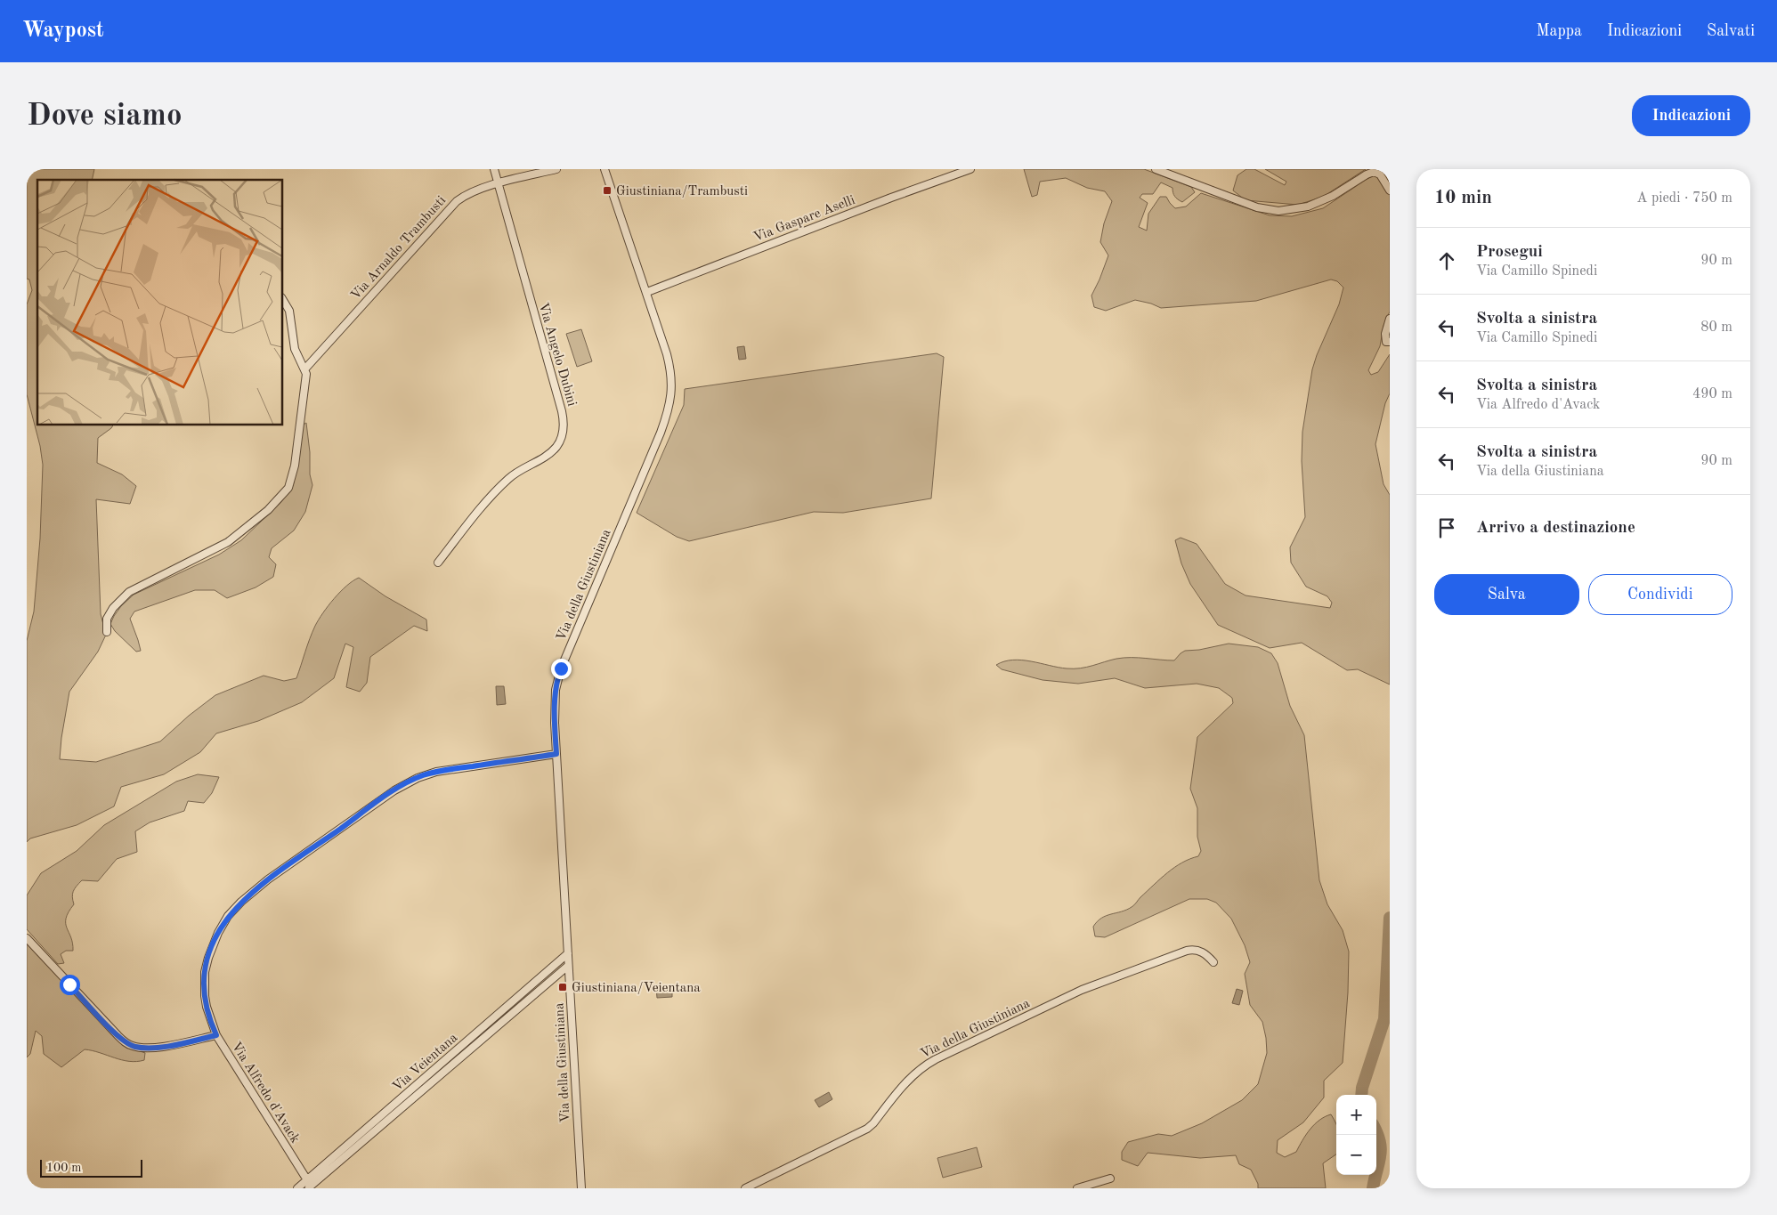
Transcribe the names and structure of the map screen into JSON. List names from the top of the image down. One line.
{"streets":{"street":["Via Gaspare Aselli","Via Arnaldo Trambusti","Via Angelo Dubini","Via della Giustiniana","Via Veientana","Via Alfredo d'Avack"]},"crossings":[["Via Gaspare Aselli","Via della Giustiniana"],["Via Arnaldo Trambusti","Via Angelo Dubini"],["Via della Giustiniana","Via Veientana"],["Via della Giustiniana","Via Alfredo d'Avack"],["Via Veientana","Via Alfredo d'Avack"]],"places":{"transit":["Giustiniana/Trambusti","Giustiniana/Veientana"]},"scale_bar":"100 m","page":{"header":"Waypost","nav":["Mappa","Indicazioni","Salvati"],"buttons":["Indicazioni",["Salva","Condividi"]],"title":"Dove siamo","heading":["10 min","A piedi · 750 m"],"list":[["Prosegui","Via Camillo Spinedi","90 m"],["Svolta a sinistra","Via Camillo Spinedi","80 m"],["Svolta a sinistra","Via Alfredo d'Avack","490 m"],["Svolta a sinistra","Via della Giustiniana","90 m"],"Arrivo a destinazione"],"map_buttons":["+","−"],"scale":"100 m"}}
